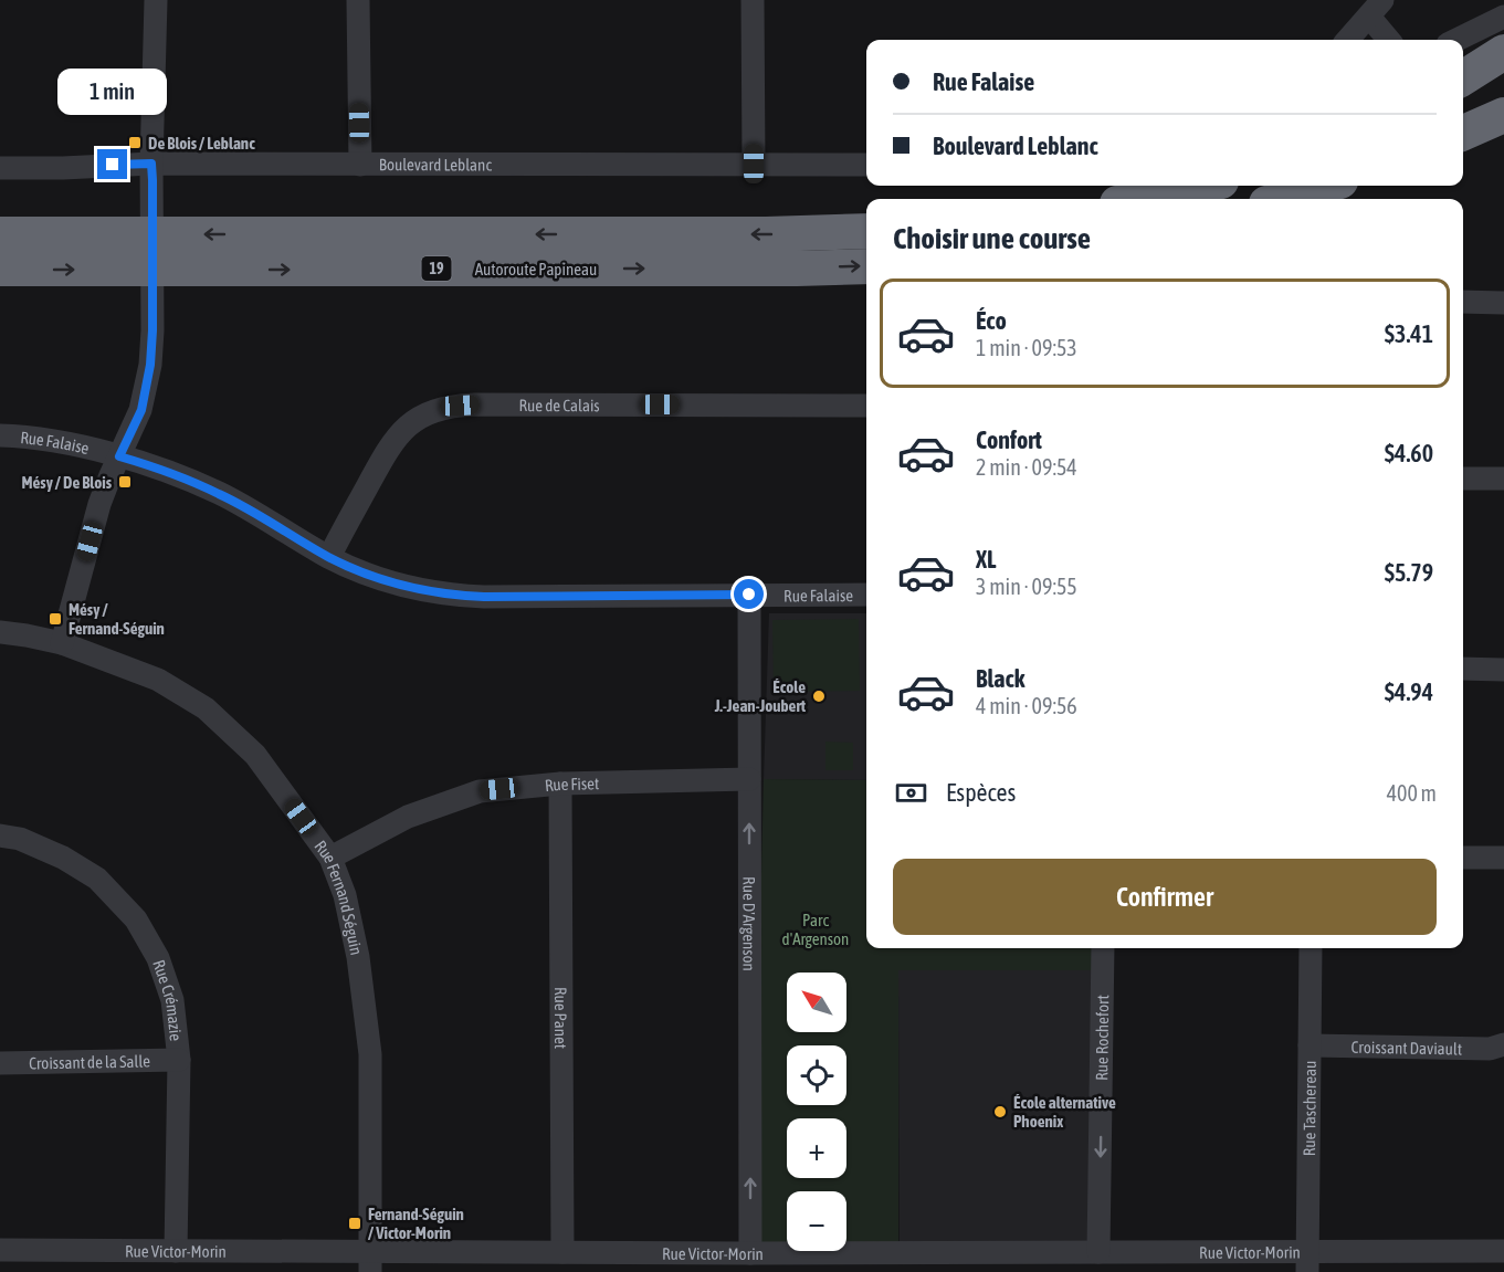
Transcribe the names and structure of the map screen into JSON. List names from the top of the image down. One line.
{"streets":{"highway":["19","Autoroute Papineau"],"street":["Boulevard Leblanc","Rue de Calais","Rue Falaise","Rue Fiset","Rue Fernand Séguin","Rue D'Argenson","Rue Crémazie","Rue Panet","Rue Rochefort","Croissant Daviault","Croissant de la Salle","Rue Taschereau","Rue Victor-Morin"]},"crossings":[["Rue de Calais","Rue Falaise"],["Rue Falaise","Rue D'Argenson"],["Rue Fiset","Rue Fernand Séguin"],["Rue Fiset","Rue D'Argenson"],["Rue Fiset","Rue Panet"],["Rue Fernand Séguin","Rue Victor-Morin"],["Rue D'Argenson","Rue Victor-Morin"],["Rue Crémazie","Croissant de la Salle"],["Rue Crémazie","Rue Victor-Morin"],["Rue Panet","Rue Victor-Morin"],["Rue Rochefort","Rue Victor-Morin"],["Croissant Daviault","Rue Taschereau"],["Rue Taschereau","Rue Victor-Morin"]],"one_way":["Rue D'Argenson","Rue Rochefort"],"parks":["Parc d'Argenson"],"places":{"transit":["De Blois / Leblanc","Mésy / De Blois","Mésy / Fernand-Séguin","Fernand-Séguin / Victor-Morin"],"other":["École J.-Jean-Joubert","École alternative Phoenix"]},"north":"top left","page":{"banner":["Rue Falaise","Boulevard Leblanc"],"bubble":"1 min","heading":"Choisir une course","list":[{"name":"Éco","note":"1 min · 09:53","value":"$3.41"},{"name":"Confort","note":"2 min · 09:54","value":"$4.60"},{"name":"XL","note":"3 min · 09:55","value":"$5.79"},{"name":"Black","note":"4 min · 09:56","value":"$4.94"}],"pay":["Espèces","400 m"],"buttons":"Confirmer","map_buttons":["+","−"]}}
